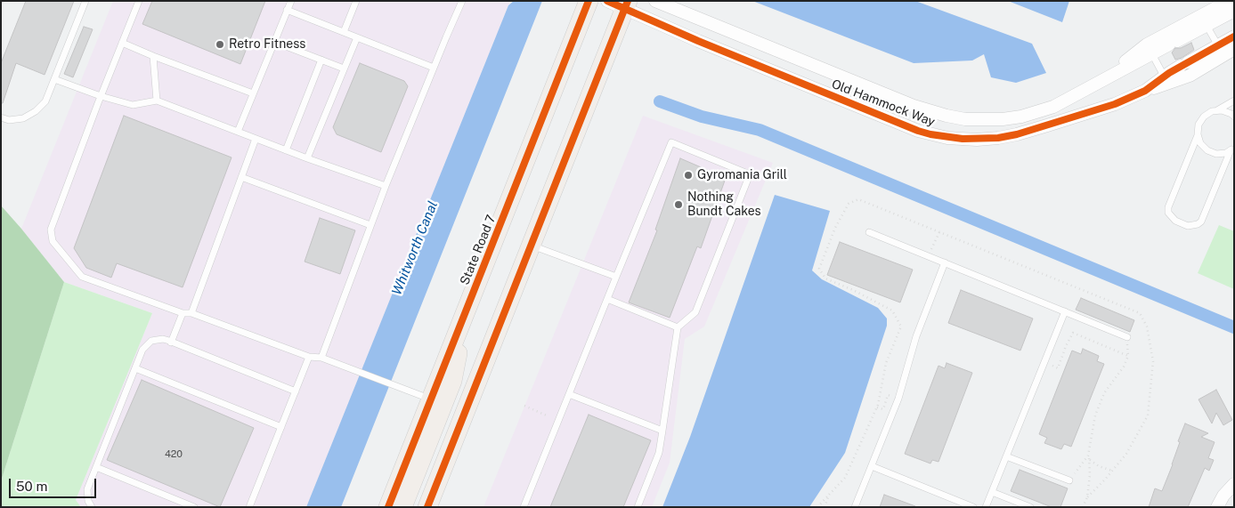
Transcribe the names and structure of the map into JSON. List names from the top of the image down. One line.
{"streets":{"main road":["State Road 7"],"street":["Old Hammock Way"]},"water":["Whitworth Canal"],"places":["Retro Fitness","Gyromania Grill","Nothing Bundt Cakes"],"house_numbers":["420"],"scale_bar":"50 m"}
